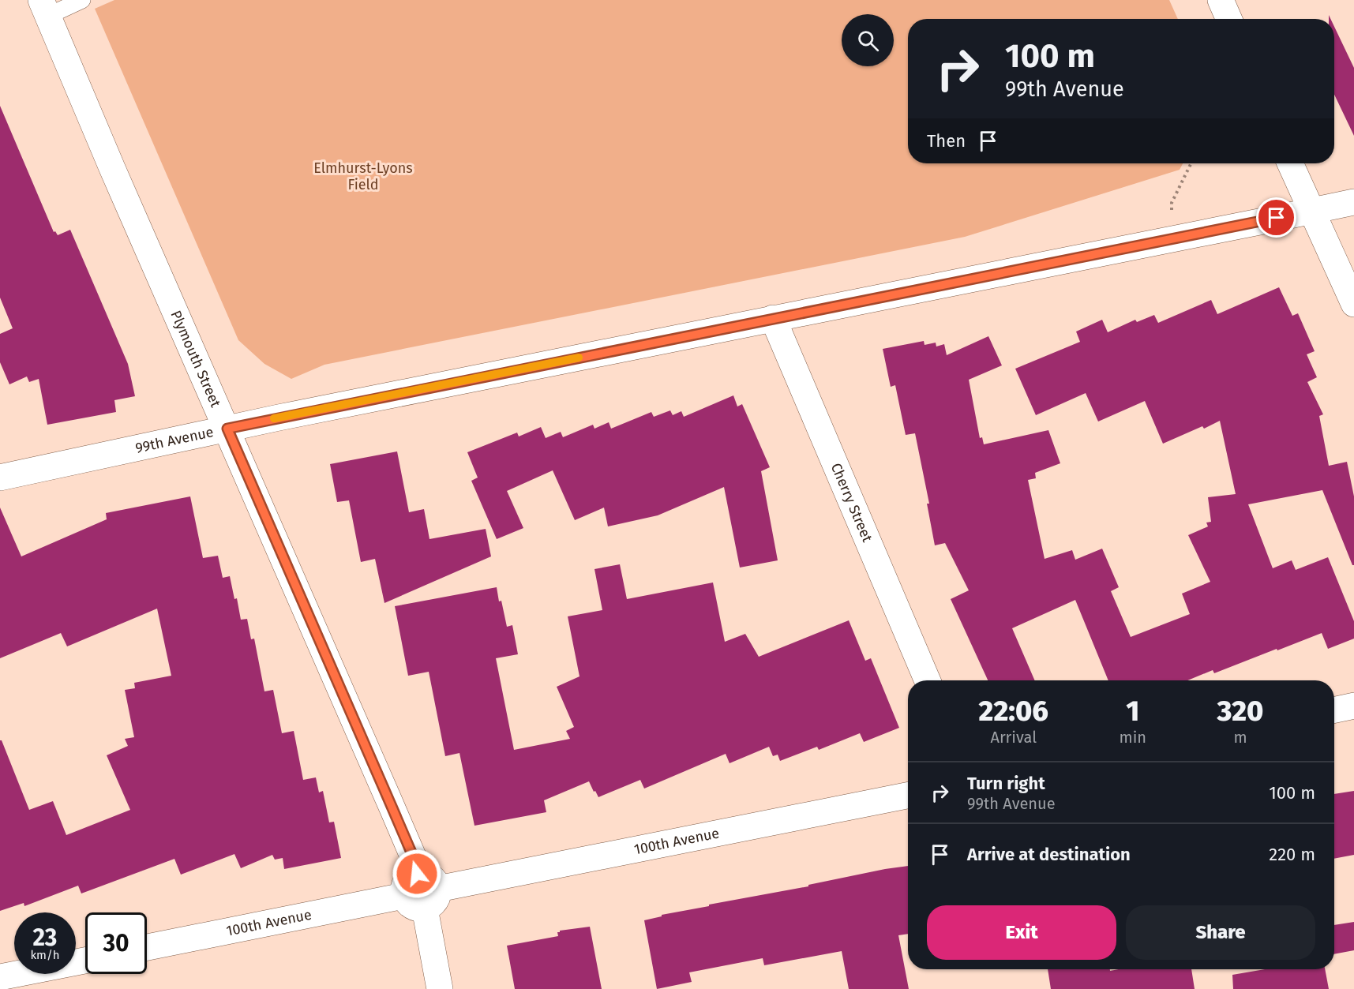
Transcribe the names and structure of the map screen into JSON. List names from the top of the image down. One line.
{"streets":{"street":["Plymouth Street","99th Avenue","Cherry Street","100th Avenue"]},"crossings":[["Plymouth Street","99th Avenue"],["Plymouth Street","100th Avenue"],["99th Avenue","Cherry Street"]],"parks":["Elmhurst-Lyons Field"],"page":{"turn":["100 m","99th Avenue"],"then":"Then","eta":["22:06","Arrival","1","min","320","m"],"list":[{"name":"Turn right","note":"99th Avenue","value":"100 m"},{"name":"Arrive at destination","value":"220 m"}],"buttons":["Exit","Share"],"speed":"23 km/h","limit":"30"}}
